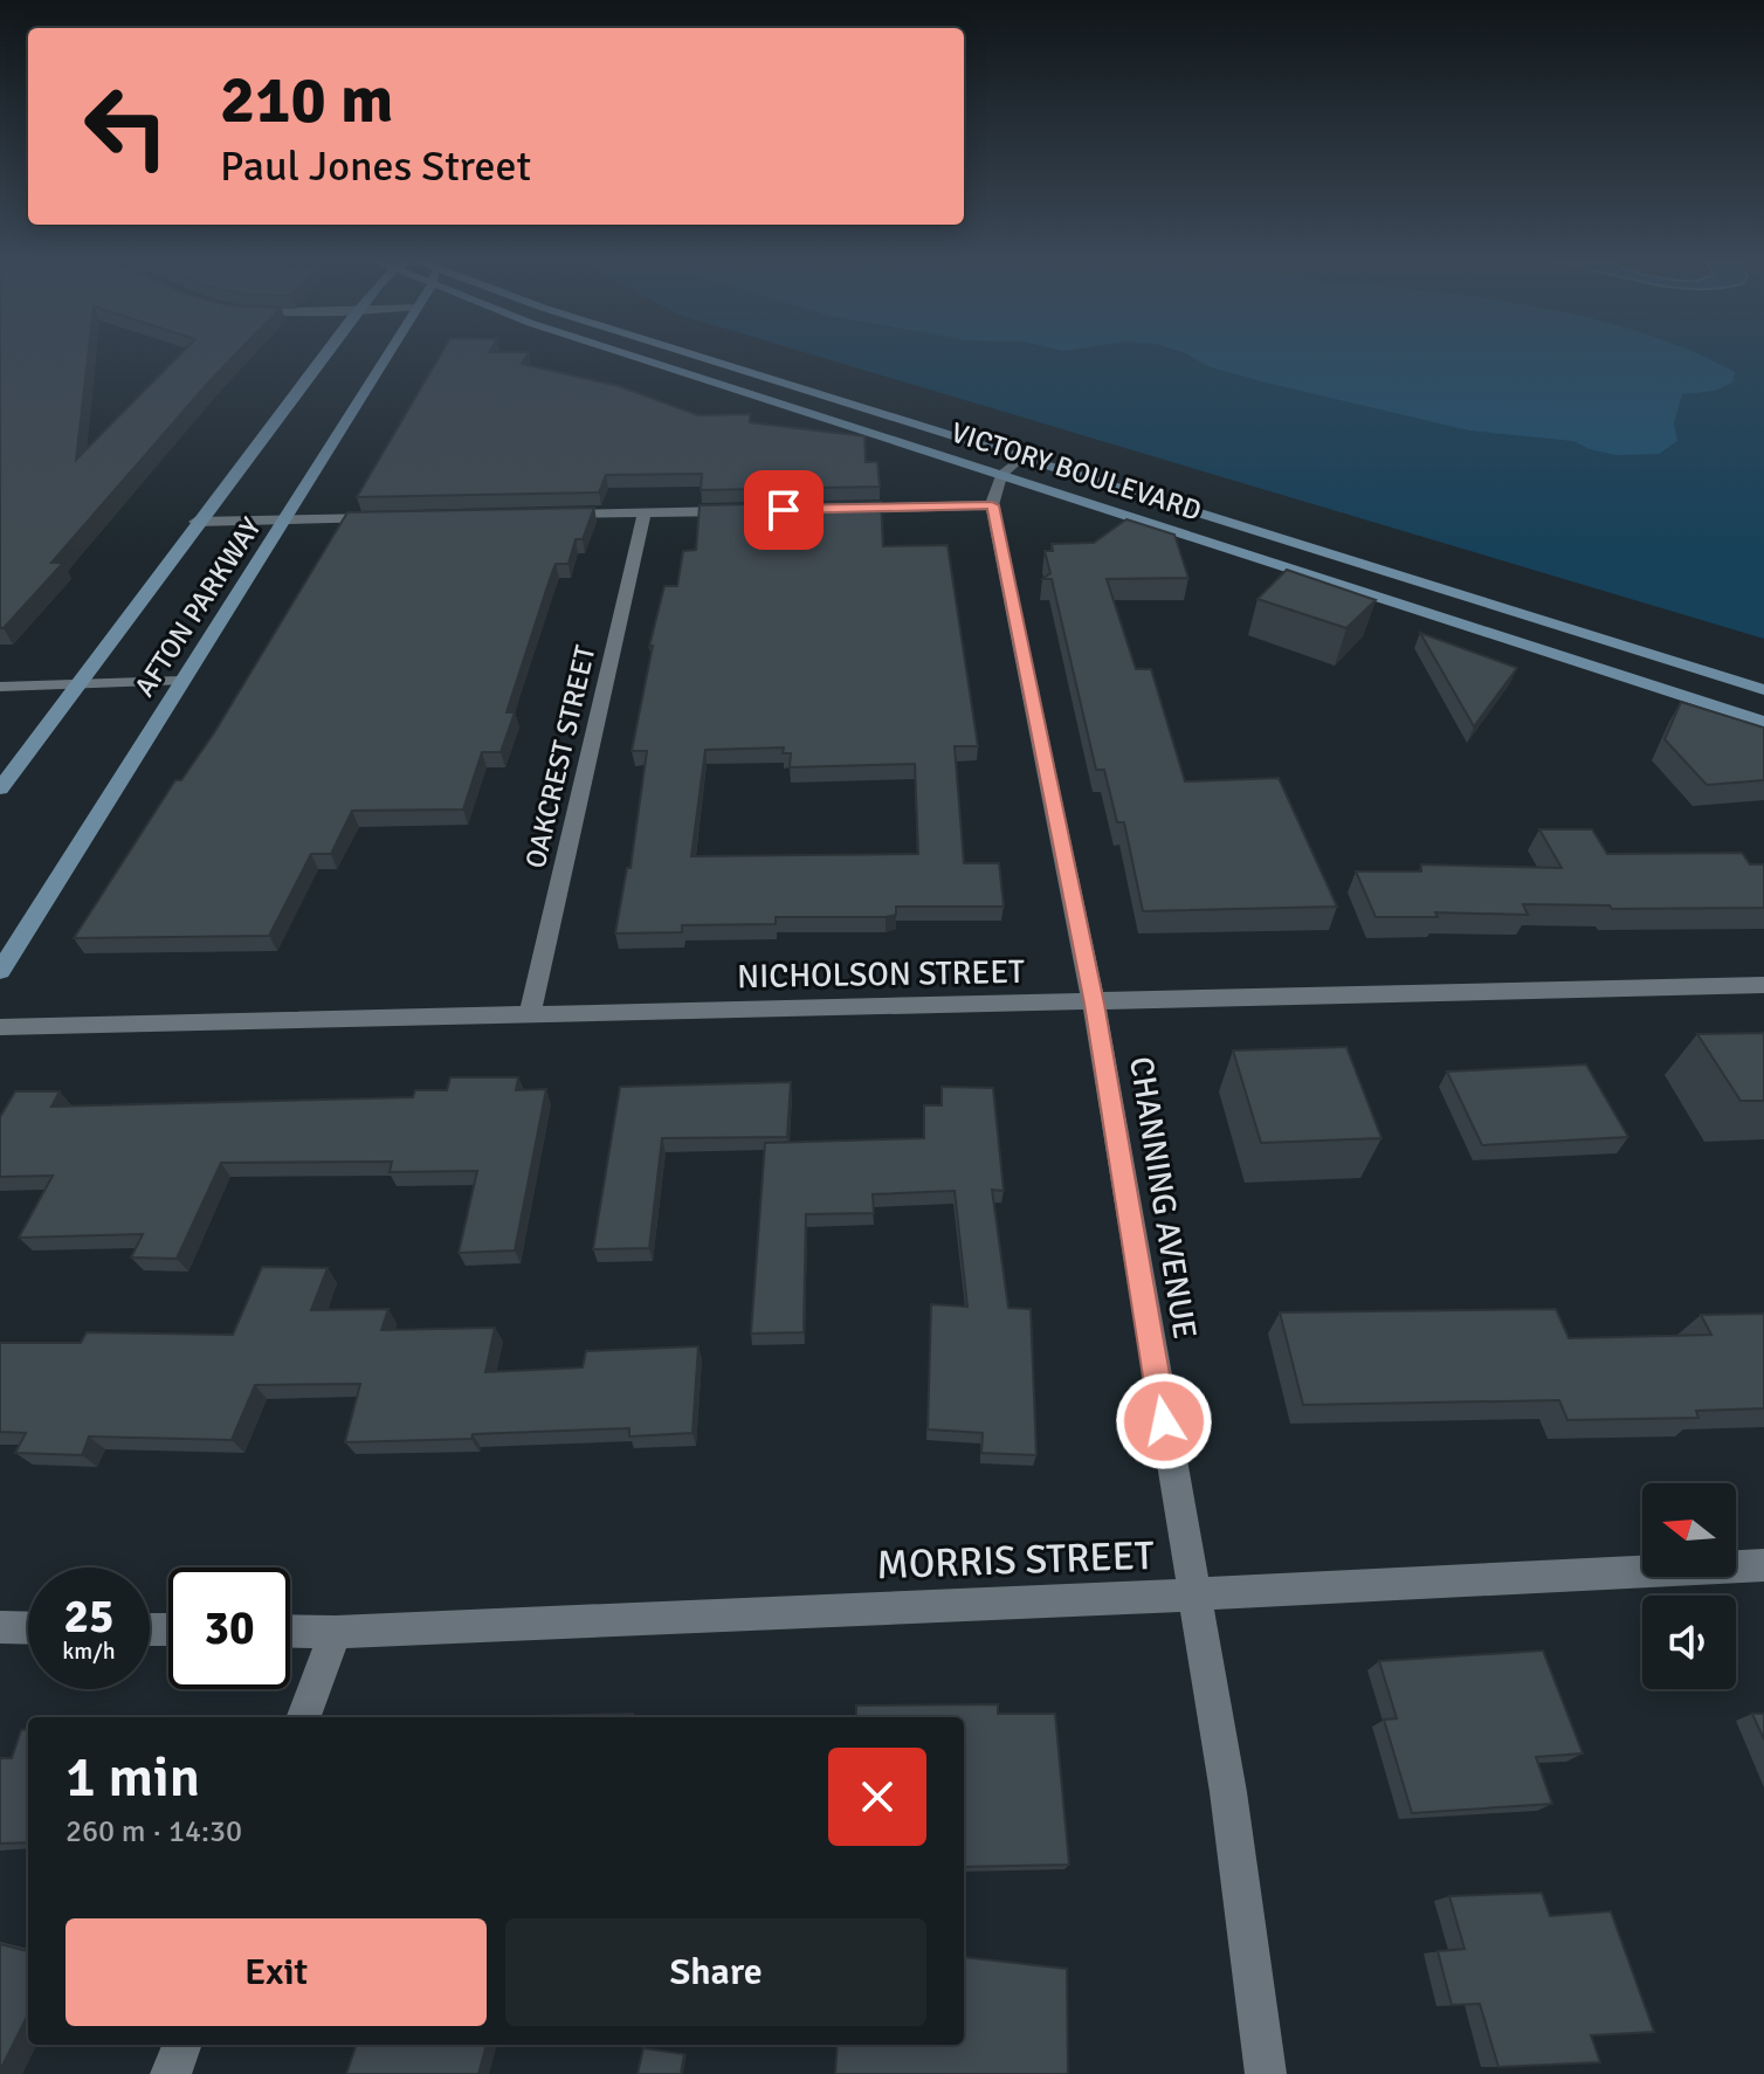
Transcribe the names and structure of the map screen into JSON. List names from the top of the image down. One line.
{"streets":{"main road":["VICTORY BOULEVARD","AFTON PARKWAY"],"street":["OAKCREST STREET","NICHOLSON STREET","CHANNING AVENUE","MORRIS STREET"]},"crossings":[["VICTORY BOULEVARD","CHANNING AVENUE"],["OAKCREST STREET","NICHOLSON STREET"],["NICHOLSON STREET","CHANNING AVENUE"],["CHANNING AVENUE","MORRIS STREET"]],"north":"left","page":{"turn":["210 m","Paul Jones Street"],"speed":"25 km/h","limit":"30","heading":["1 min","260 m · 14:30"],"buttons":["Exit","Share"]}}
